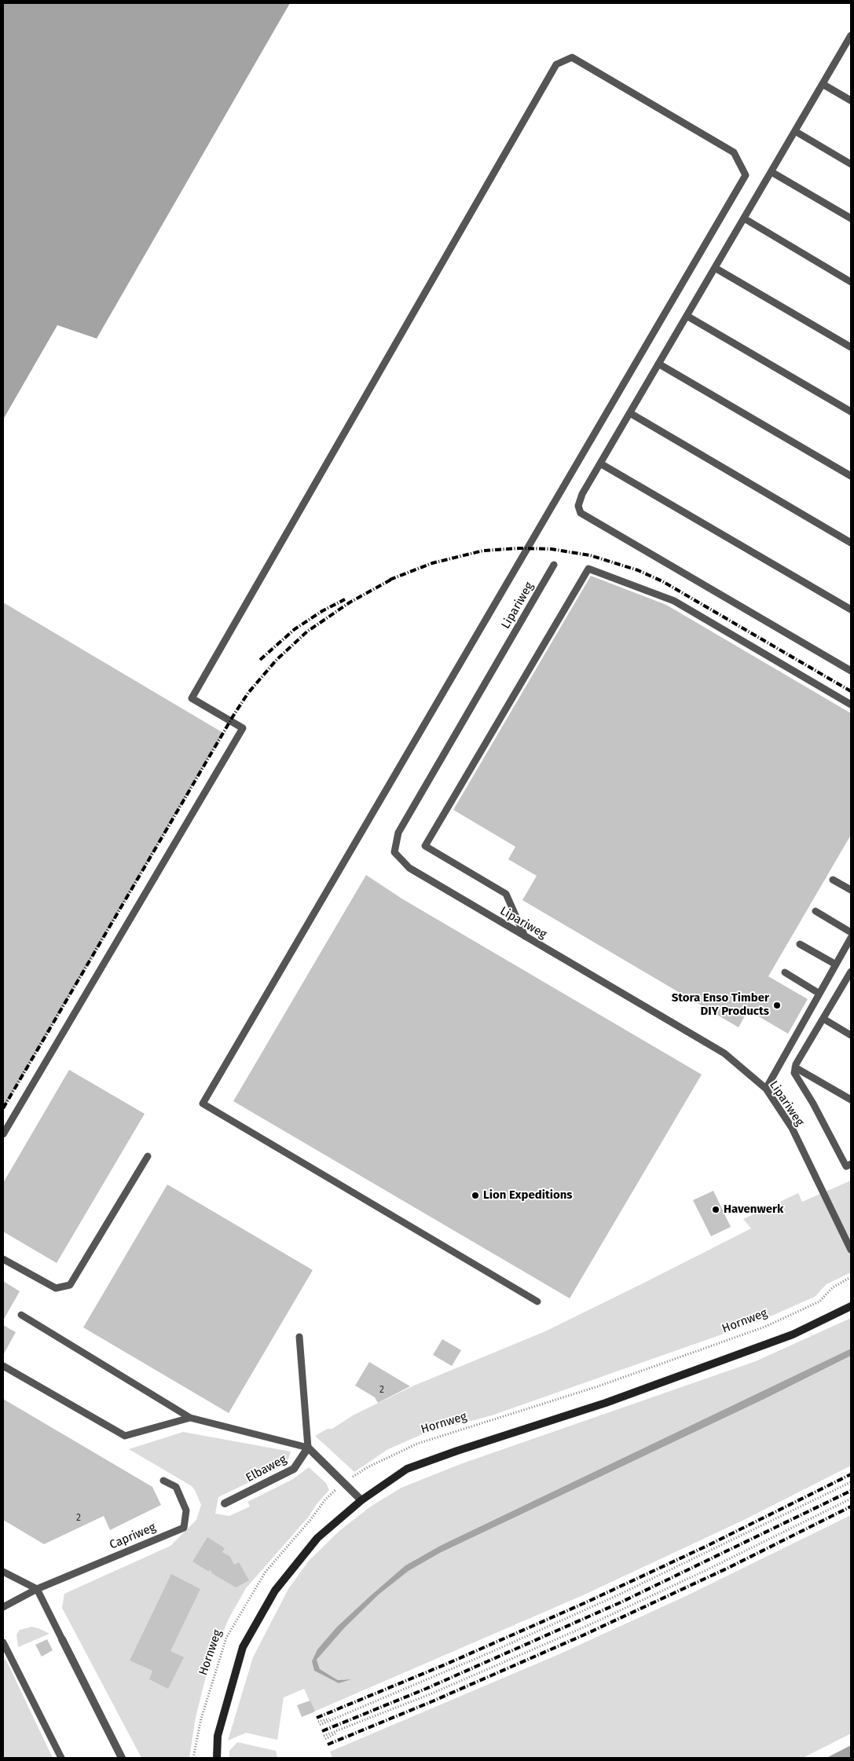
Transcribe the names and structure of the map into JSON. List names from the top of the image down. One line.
{"streets":{"street":["Elbaweg"],"lane":["Lipariweg","Capriweg"],"path":["Hornweg"]},"places":["Stora Enso Timber DIY Products","Lion Expeditions","Havenwerk"],"house_numbers":["2","2"]}
